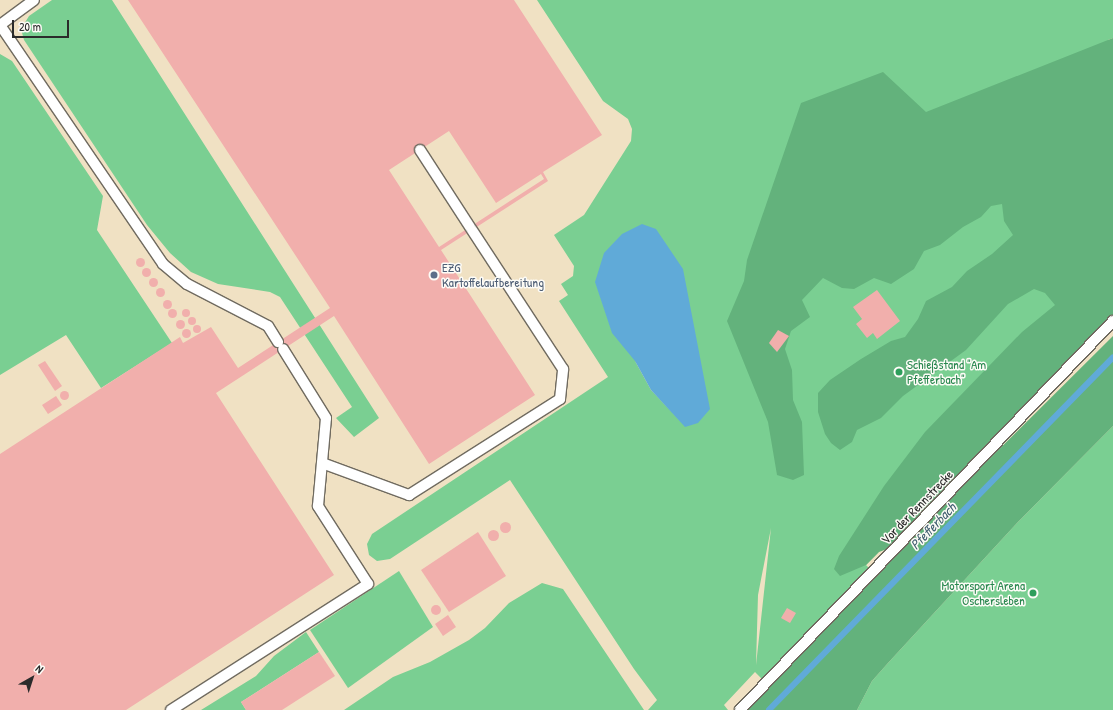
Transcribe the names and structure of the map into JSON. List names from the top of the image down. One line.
{"streets":{"lane":["Vor der Rennstrecke"]},"water":["Pfefferbach"],"places":["EZG Kartoffelaufbereitung","Schießstand \"Am Pfefferbach\"","Motorsport Arena Oschersleben"],"scale_bar":"20 m","north":"top right"}
